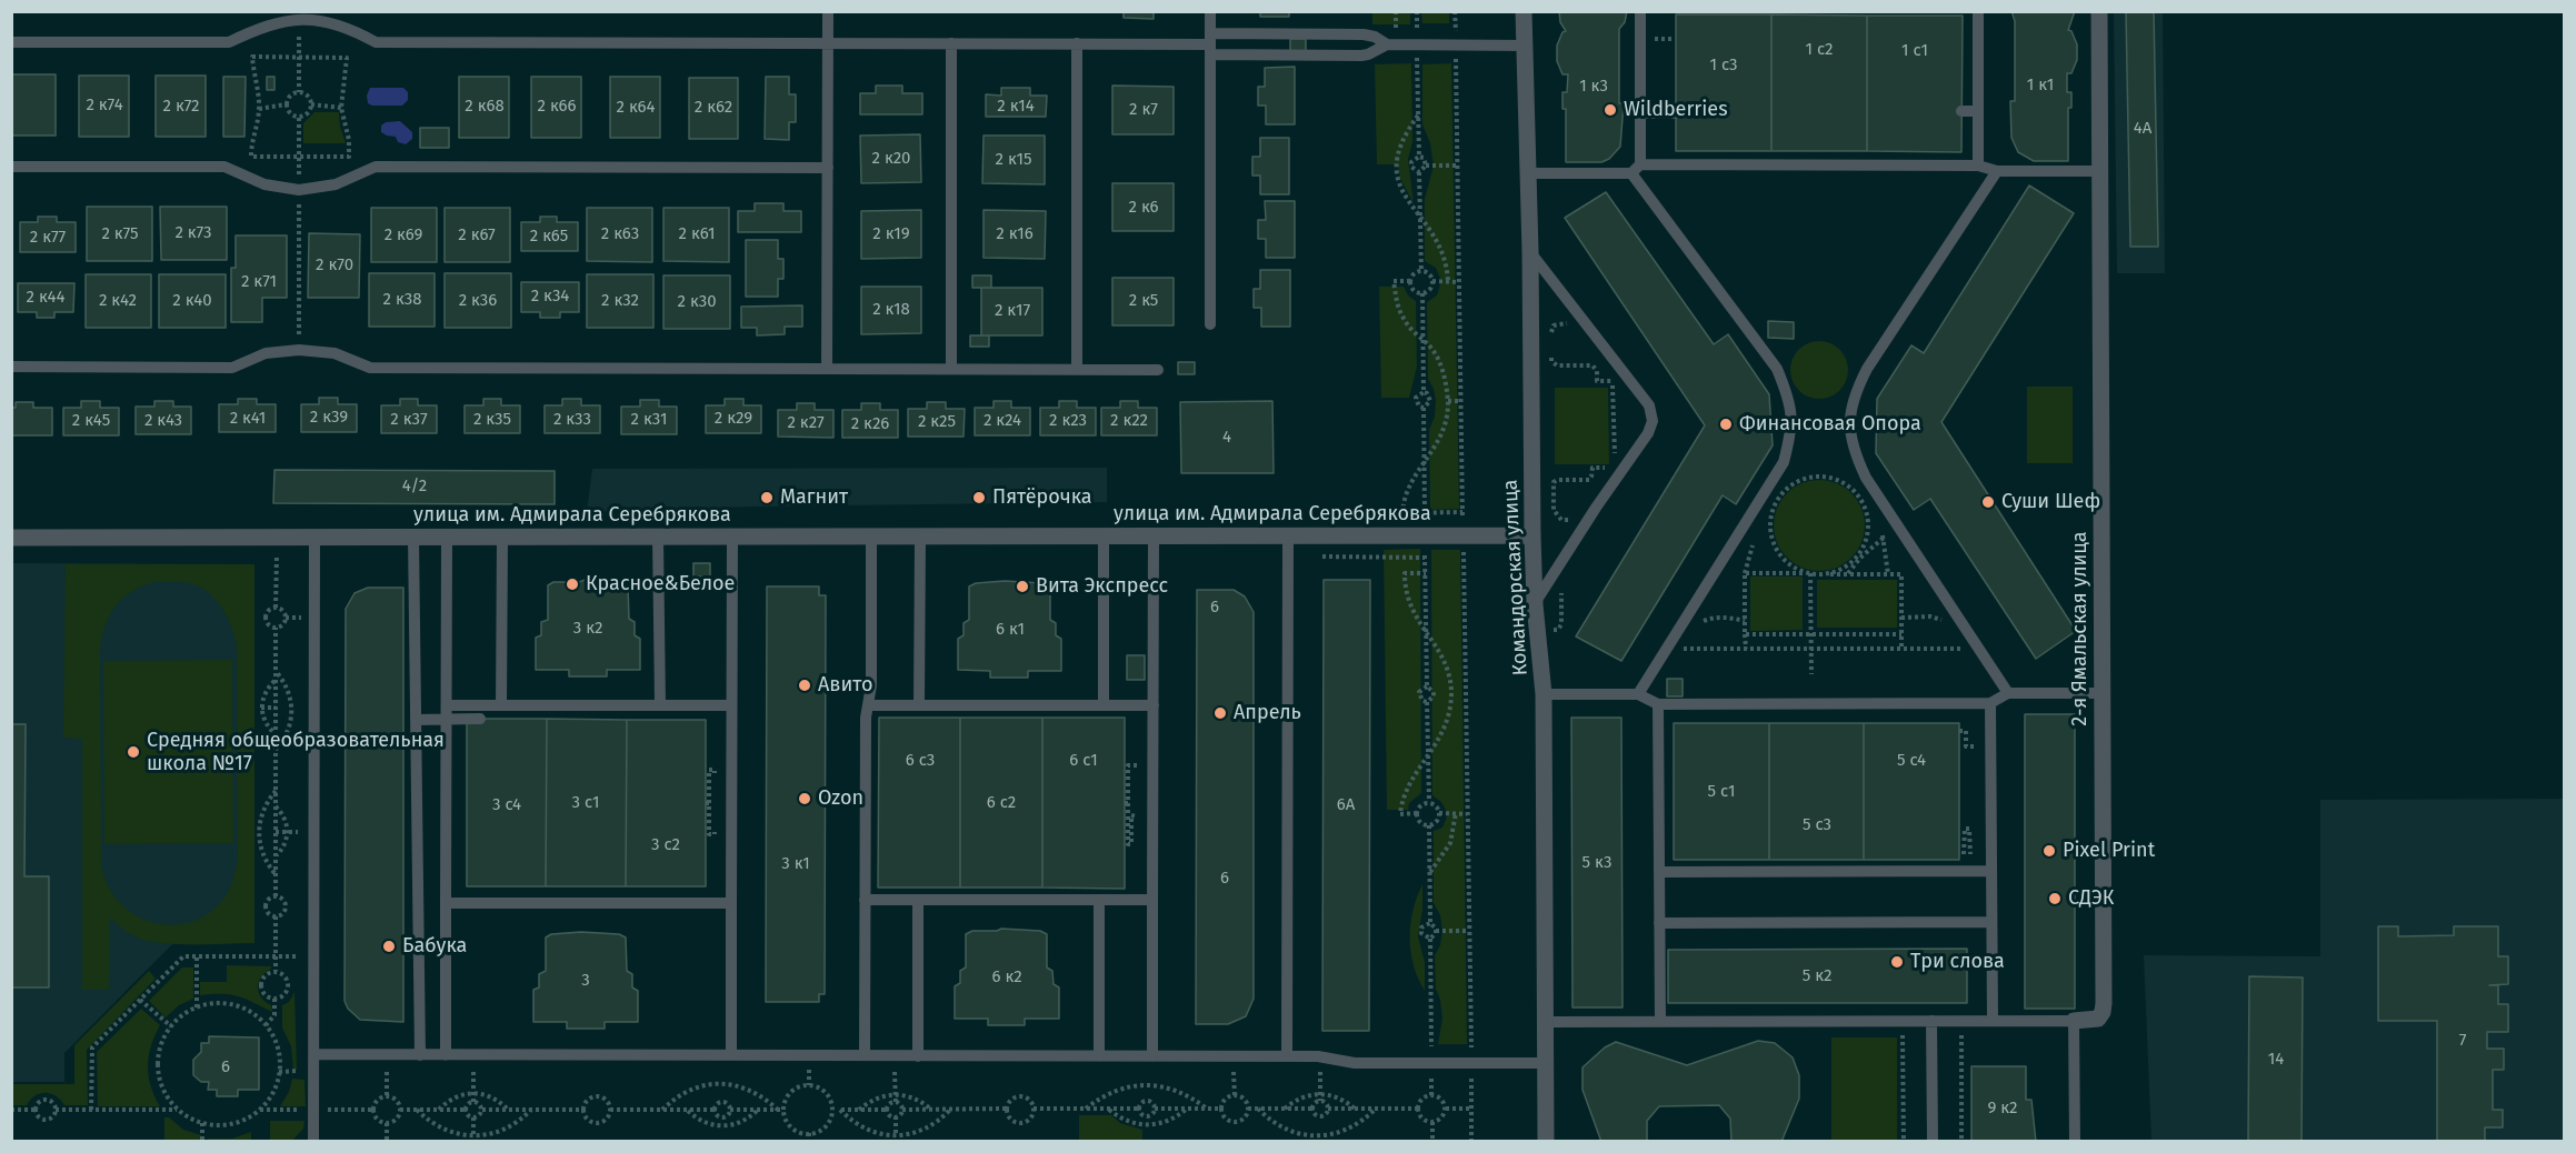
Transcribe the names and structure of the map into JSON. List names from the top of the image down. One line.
{"streets":{"street":["улица им. Адмирала Серебрякова","Командорская улица","2-я Ямальская улица"]},"crossings":[["улица им. Адмирала Серебрякова","Командорская улица"]],"places":["Wildberries","Финансовая Опора","Магнит","Пятёрочка","Суши Шеф","Красное&Белое","Вита Экспресс","Авито","Апрель","Средняя общеобразовательная школа №17","Ozon","Pixel Print","СДЭК","Бабука","Три слова"],"house_numbers":["1 с2","1 с1","1 с3","1 к1","1 к3","2 к74","2 к72","2 к68","2 к66","2 к14","2 к64","2 к62","2 к7","4А","2 к20","2 к15","2 к6","2 к73","2 к75","2 к63","2 к61","2 к19","2 к16","2 к69","2 к67","2 к65","2 к77","2 к70","2 к71","2 к34","2 к44","2 к38","2 к42","2 к40","2 к36","2 к32","2 к5","2 к30","2 к18","2 к17","2 к39","2 к41","2 к29","2 к37","2 к35","2 к33","2 к31","2 к45","2 к43","2 к24","2 к23","2 к22","2 к25","2 к27","2 к26","4","4/2","6","3 к2","6 к1","6 с3","6 с1","5 с4","5 с1","3 с1","6 с2","3 с4","6А","5 с3","3 с2","5 к3","3 к1","6","5 к2","6 к2","3","7","14","6","9 к2"]}
